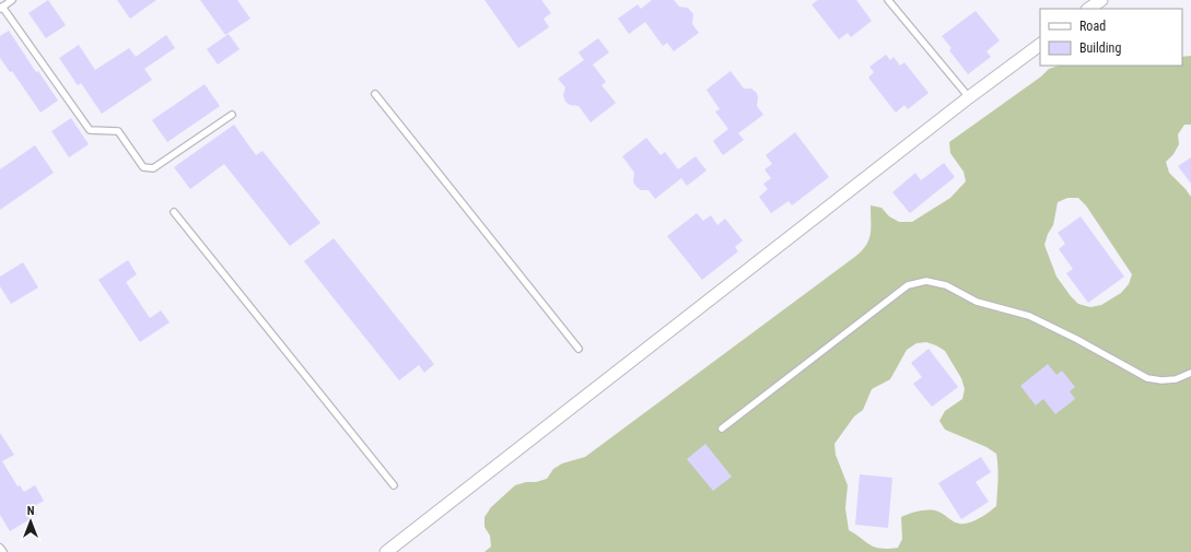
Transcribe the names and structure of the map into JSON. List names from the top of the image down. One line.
{"legend":["Road","Building"],"north":"top"}
